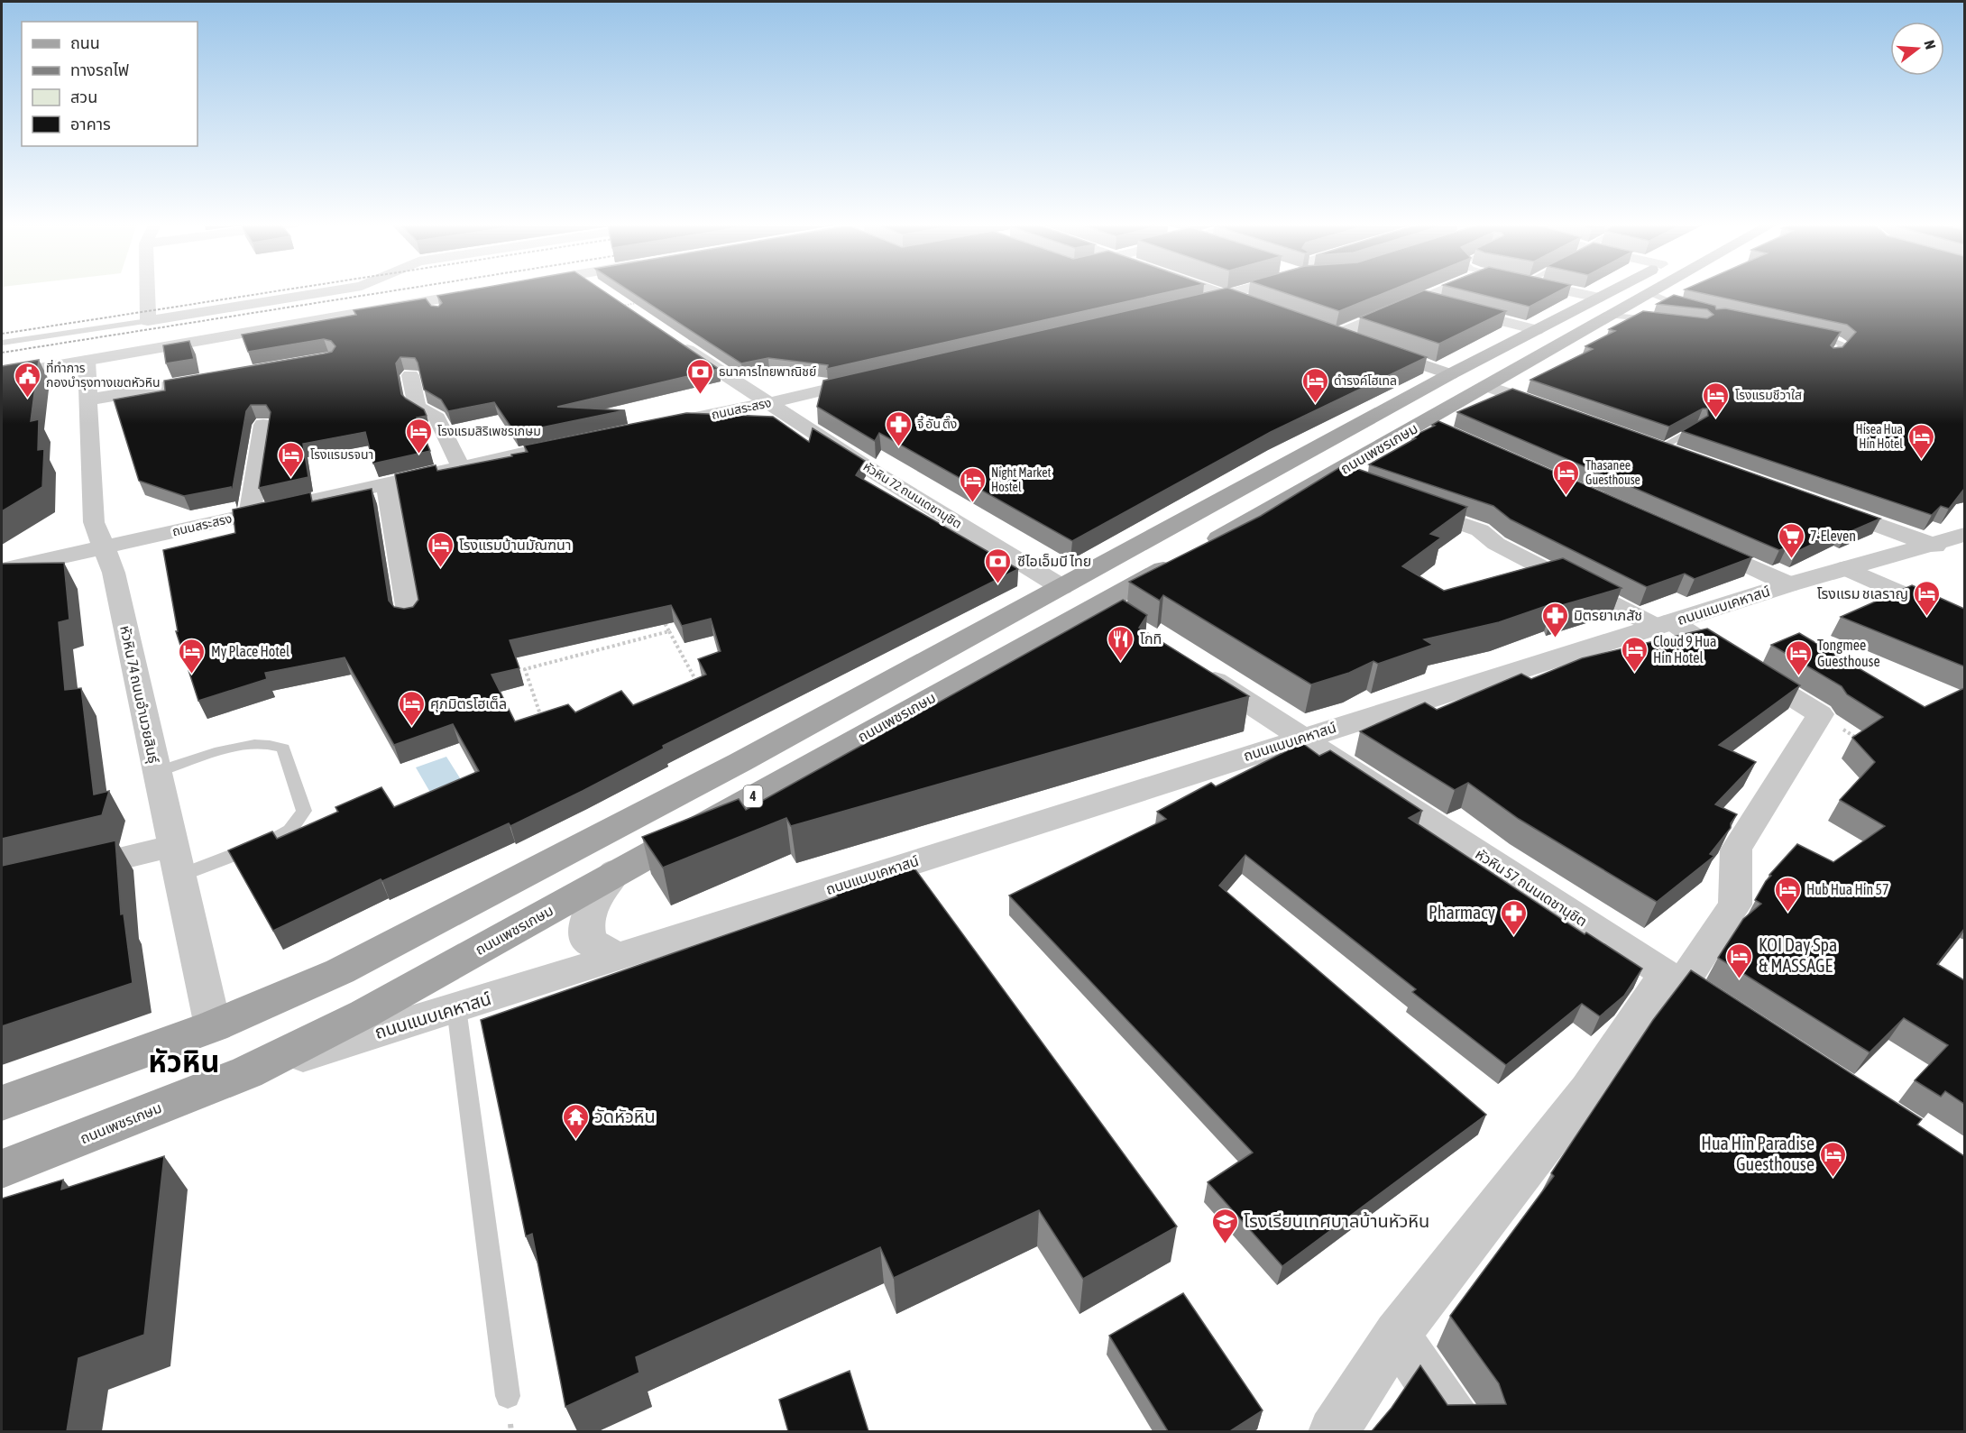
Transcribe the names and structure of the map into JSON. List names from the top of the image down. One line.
{"streets":{"main road":["ถนนเพชรเกษม","4"],"street":["ถนนสระสรง","หัวหิน 72 ถนนเดชานุชิต","ถนนแนบเคหาสน์","หัวหิน 74 ถนนอำนวยสินธุ์","หัวหิน 57 ถนนเดชานุชิต"]},"crossings":[["ถนนสระสรง","หัวหิน 72 ถนนเดชานุชิต"],["ถนนสระสรง","หัวหิน 74 ถนนอำนวยสินธุ์"],["ถนนเพชรเกษม","หัวหิน 72 ถนนเดชานุชิต"],["ถนนเพชรเกษม","ถนนแนบเคหาสน์"],["ถนนเพชรเกษม","หัวหิน 74 ถนนอำนวยสินธุ์"],["ถนนแนบเคหาสน์","หัวหิน 57 ถนนเดชานุชิต"]],"districts":["หัวหิน"],"places":{"bank":["ธนาคารไทยพาณิชย์","ซีไอเอ็มบี ไทย"],"public building":["ที่ทำการ กองบำรุงทางเขตหัวหิน"],"hotel":["ดำรงค์โฮเทล","โรงแรมชีวาใส","โรงแรมสิริเพชรเกษม","Hisea Hua Hin Hotel","โรงแรมรจนา","Thasanee Guesthouse","Night Market Hostel","โรงแรมบ้านมัณฑนา","โรงแรม ชเลราญ","Cloud 9 Hua Hin Hotel","My Place Hotel","Tongmee Guesthouse","ศุภมิตรโฮเต็ล","Hub Hua Hin 57","KOI Day Spa & MASSAGE","Hua Hin Paradise Guesthouse"],"pharmacy":["จี้ อัน ตึ๊ง","มิตรยาเภสัช","Pharmacy"],"supermarket":["7-Eleven"],"restaurant":["โกทิ"],"temple":["วัดหัวหิน"],"school or university":["โรงเรียนเทศบาลบ้านหัวหิน"]},"legend":["ถนน","ทางรถไฟ","สวน","อาคาร"],"north":"right"}
